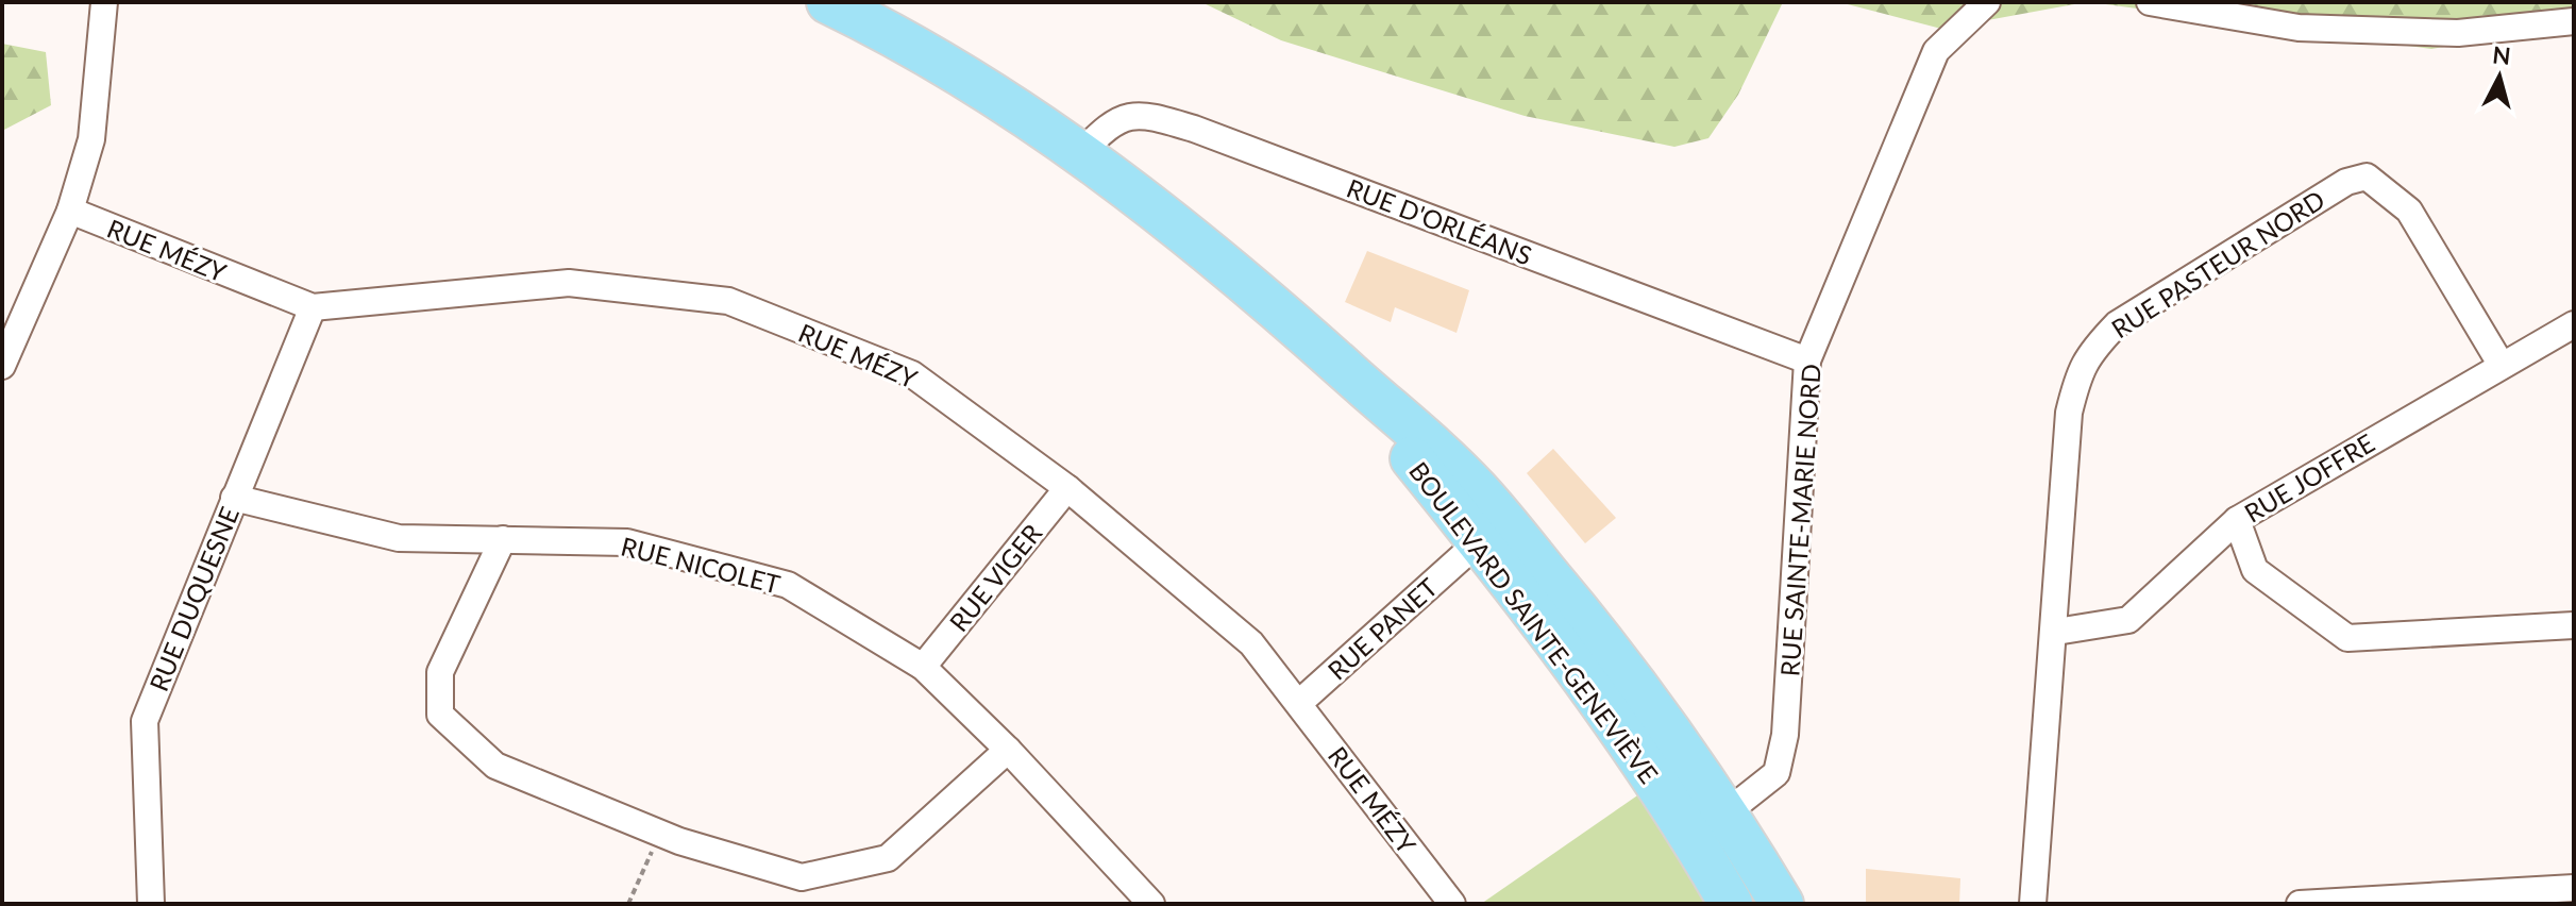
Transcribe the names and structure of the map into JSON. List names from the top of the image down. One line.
{"streets":{"main road":["BOULEVARD SAINTE-GENEVIÈVE"],"street":["RUE D'ORLÉANS","RUE MÉZY","RUE PASTEUR NORD","RUE JOFFRE","RUE SAINTE-MARIE NORD","RUE NICOLET","RUE VIGER","RUE DUQUESNE","RUE PANET"]},"crossings":[["RUE D'ORLÉANS","RUE SAINTE-MARIE NORD"],["RUE D'ORLÉANS","BOULEVARD SAINTE-GENEVIÈVE"],["RUE MÉZY","RUE VIGER"],["RUE MÉZY","RUE DUQUESNE"],["RUE MÉZY","RUE PANET"],["RUE PASTEUR NORD","RUE JOFFRE"],["RUE SAINTE-MARIE NORD","BOULEVARD SAINTE-GENEVIÈVE"],["RUE NICOLET","RUE VIGER"],["RUE NICOLET","RUE DUQUESNE"]],"north":"top"}
